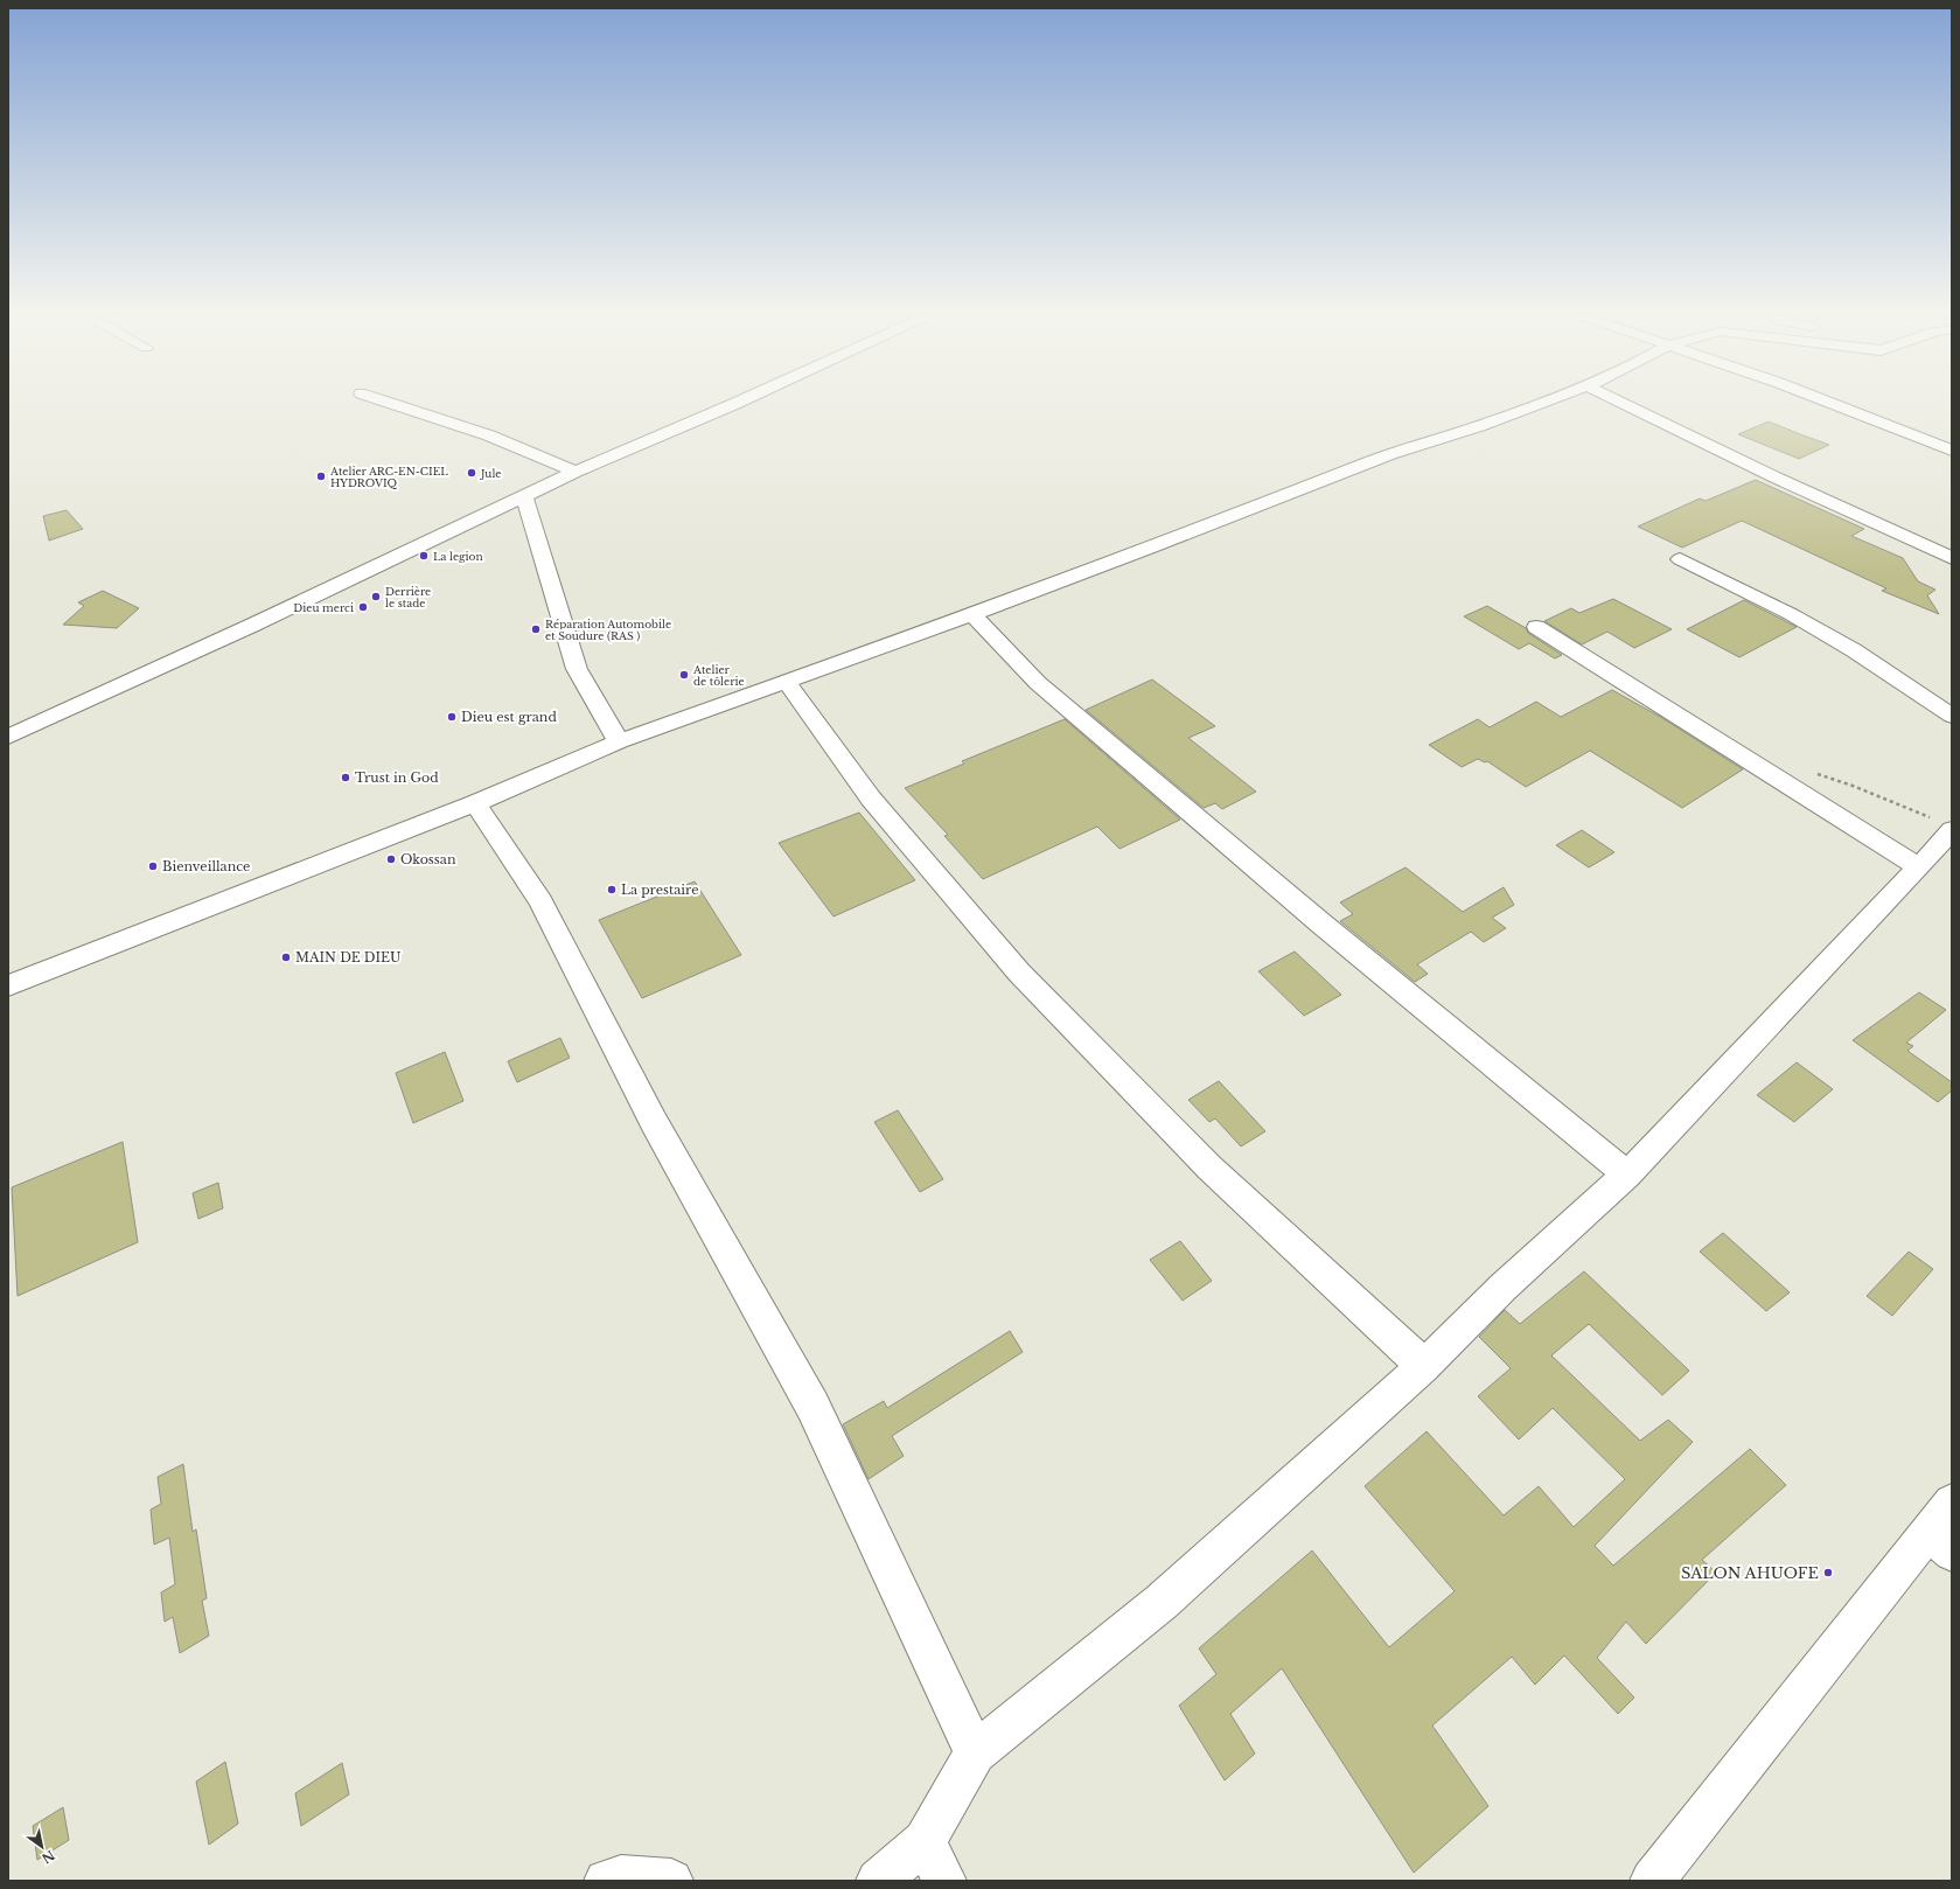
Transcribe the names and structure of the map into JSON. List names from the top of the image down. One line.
{"places":["Jule","Atelier ARC-EN-CIEL HYDROVIQ","La legion","Derrière le stade","Dieu merci","Réparation Automobile et Soudure (RAS )","Atelier de tôlerie","Dieu est grand","Trust in God","Okossan","Bienveillance","La prestaire","MAIN DE DIEU","SALON AHUOFE"],"north":"bottom right"}
